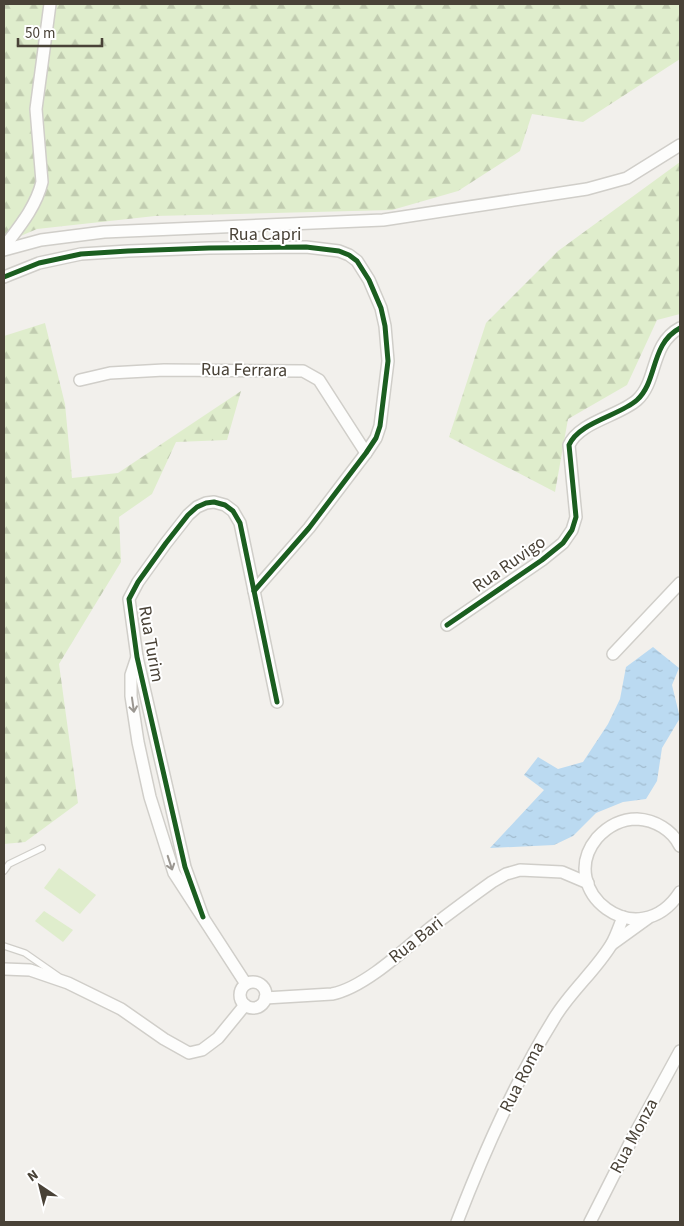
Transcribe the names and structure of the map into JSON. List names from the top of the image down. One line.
{"streets":{"street":["Rua Capri","Rua Ferrara","Rua Ruvigo","Rua Turim","Rua Bari","Rua Roma","Rua Monza"]},"crossings":[["Rua Capri","Rua Ferrara"],["Rua Capri","Rua Turim"],["Rua Turim","Rua Bari"]],"scale_bar":"50 m","north":"top left"}
